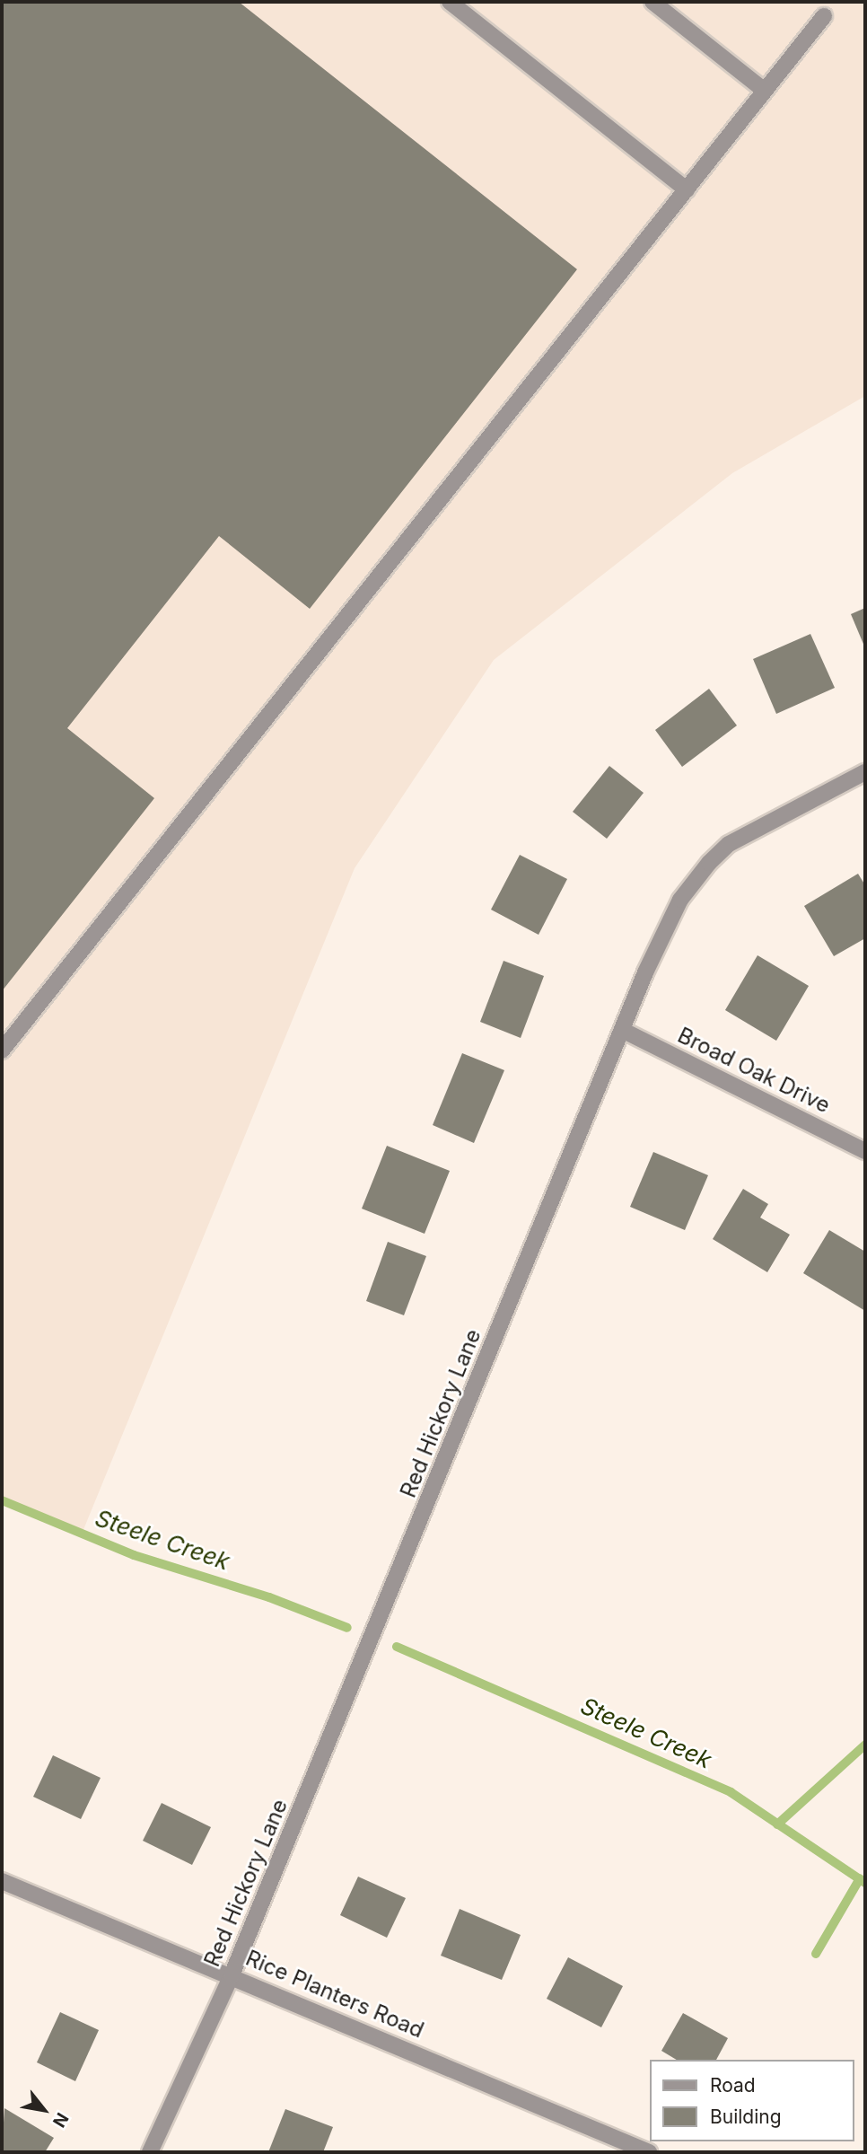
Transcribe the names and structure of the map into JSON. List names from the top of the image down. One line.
{"streets":{"street":["Broad Oak Drive","Red Hickory Lane","Rice Planters Road"]},"crossings":[["Broad Oak Drive","Red Hickory Lane"],["Red Hickory Lane","Rice Planters Road"]],"water":["Steele Creek"],"legend":["Road","Building"],"north":"bottom right"}
